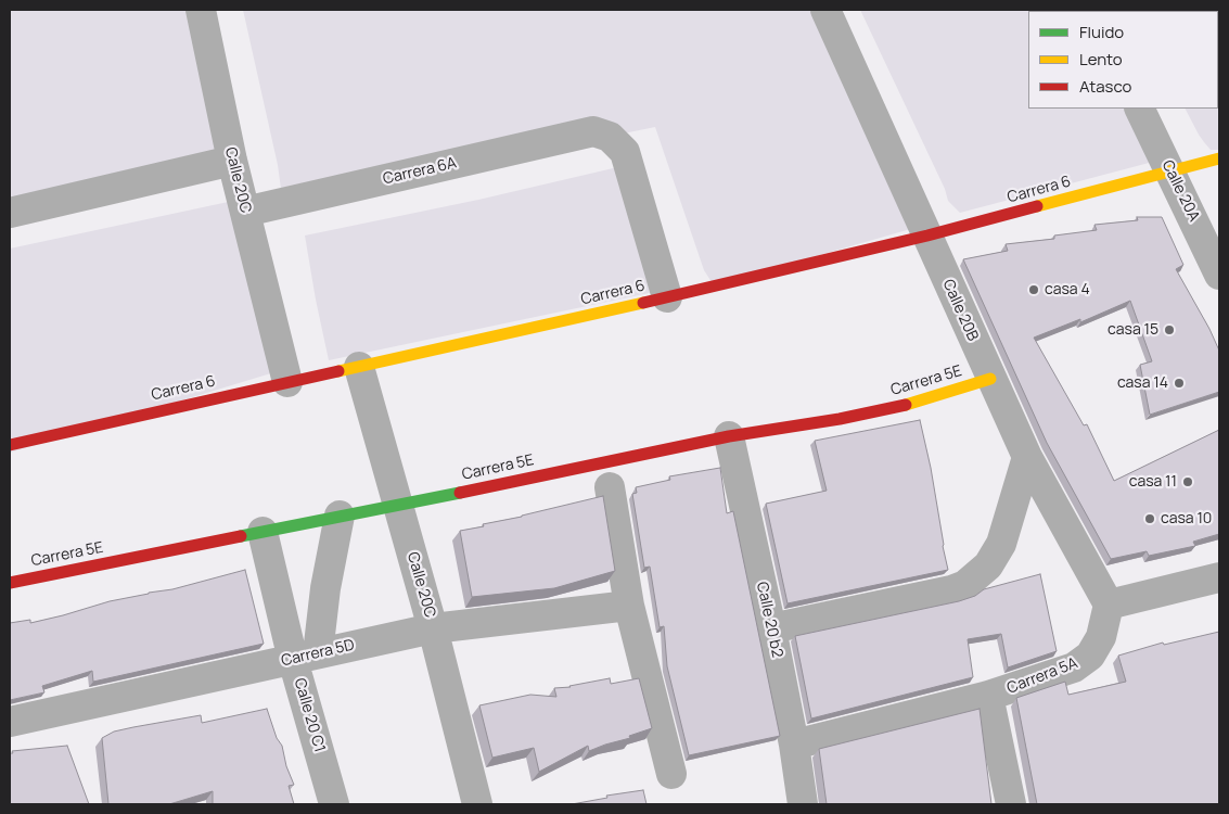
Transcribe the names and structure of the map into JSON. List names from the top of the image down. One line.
{"streets":{"street":["Carrera 6A","Calle 20C","Carrera 6","Calle 20A","Calle 20B","Carrera 5E","Calle 20 b2","Carrera 5D","Carrera 5A","Calle 20 C1"]},"crossings":[["Carrera 6A","Calle 20C"],["Carrera 6A","Carrera 6"],["Calle 20C","Carrera 6"],["Calle 20C","Carrera 5E"],["Calle 20C","Carrera 5D"],["Carrera 6","Calle 20A"],["Carrera 6","Calle 20B"],["Calle 20B","Carrera 5E"],["Calle 20B","Carrera 5A"],["Carrera 5E","Calle 20 b2"],["Carrera 5E","Calle 20 C1"],["Calle 20 b2","Carrera 5A"],["Carrera 5D","Calle 20 C1"]],"places":["casa 4","casa 15","casa 14","casa 11","casa 10"],"legend":["Fluido","Lento","Atasco"]}
